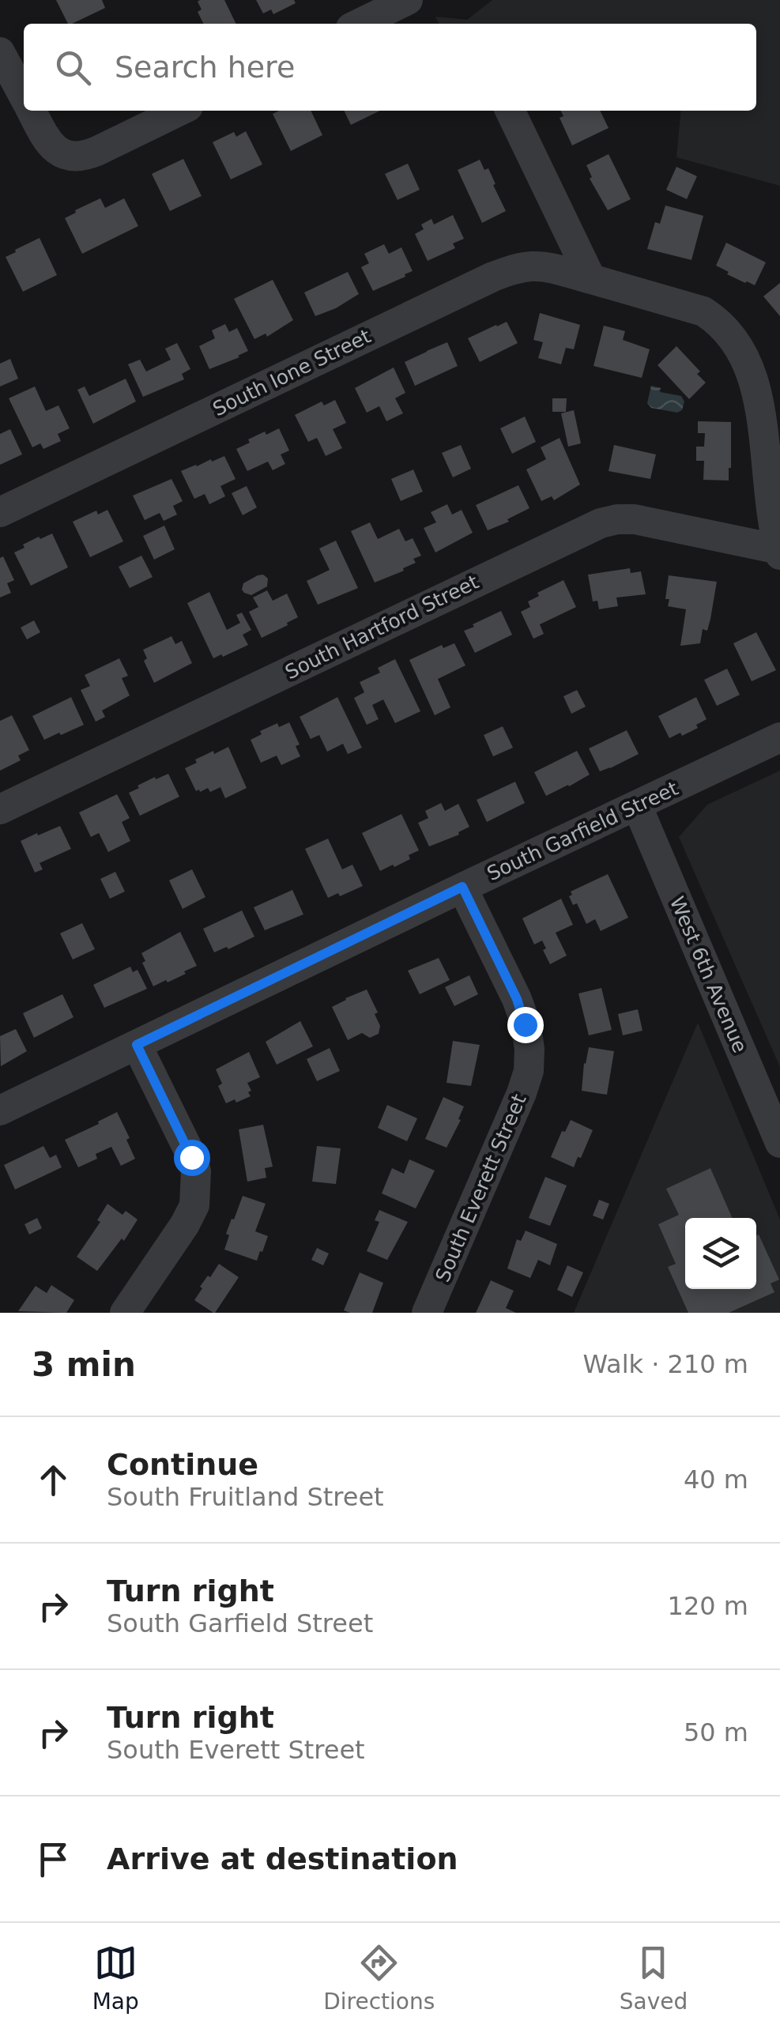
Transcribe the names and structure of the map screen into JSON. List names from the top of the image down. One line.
{"streets":{"street":["South Ione Street","South Hartford Street","South Garfield Street","West 6th Avenue","South Everett Street"]},"crossings":[["South Ione Street","South Hartford Street"],["South Garfield Street","West 6th Avenue"],["South Garfield Street","South Everett Street"]],"page":{"search":"Search here","heading":["3 min","Walk · 210 m"],"list":[["Continue","South Fruitland Street","40 m"],["Turn right","South Garfield Street","120 m"],["Turn right","South Everett Street","50 m"],"Arrive at destination"],"nav":["Map","Directions","Saved"]}}
